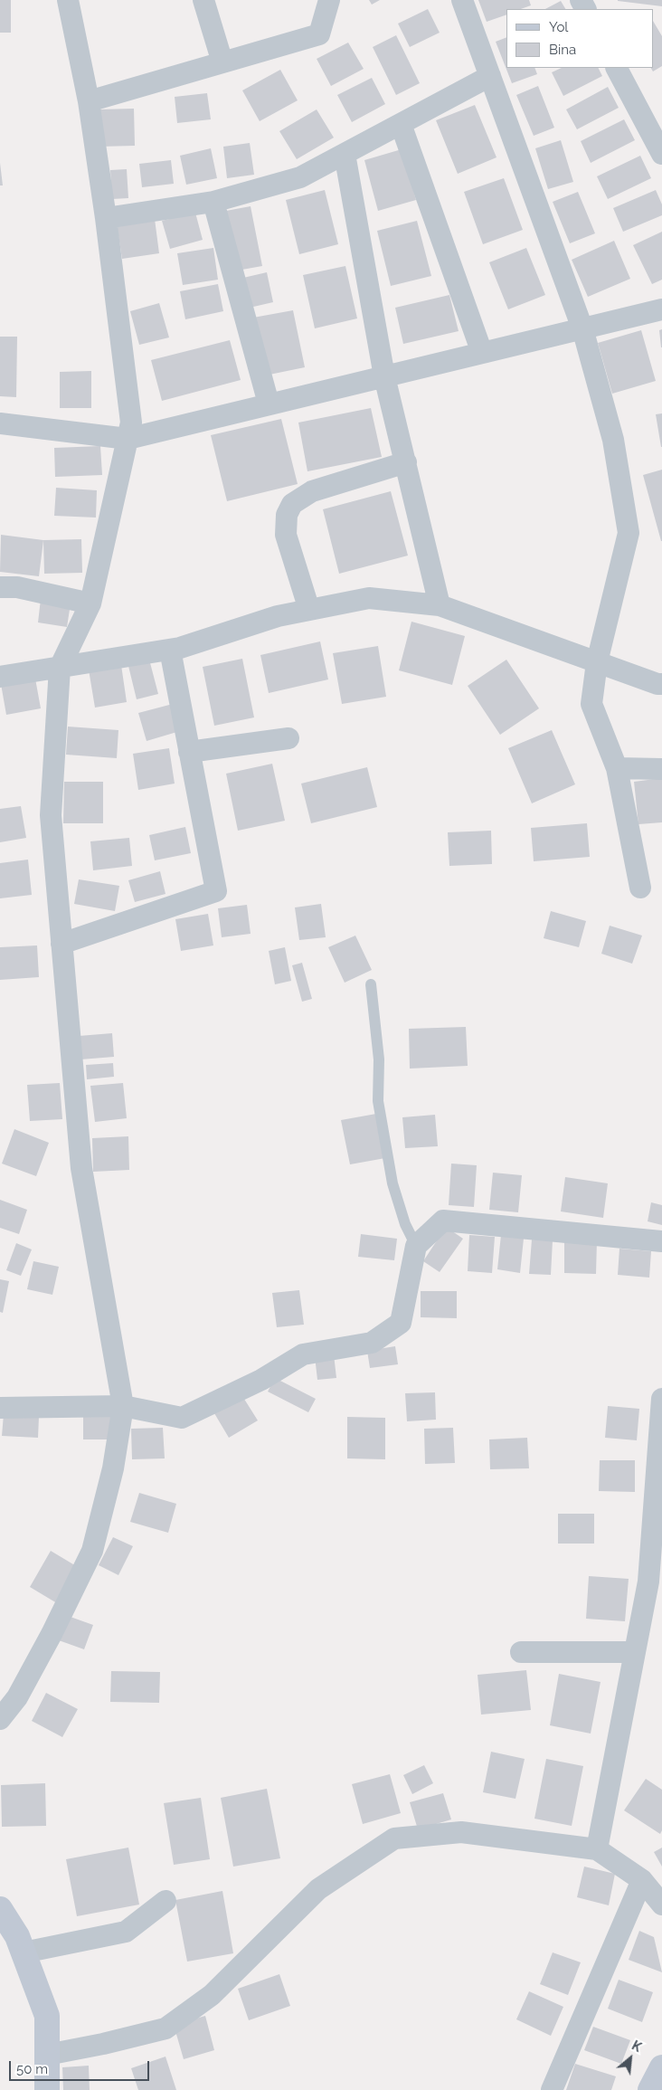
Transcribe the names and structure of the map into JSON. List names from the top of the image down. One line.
{"legend":["Yol","Bina"],"scale_bar":"50 m","north":"top right"}
